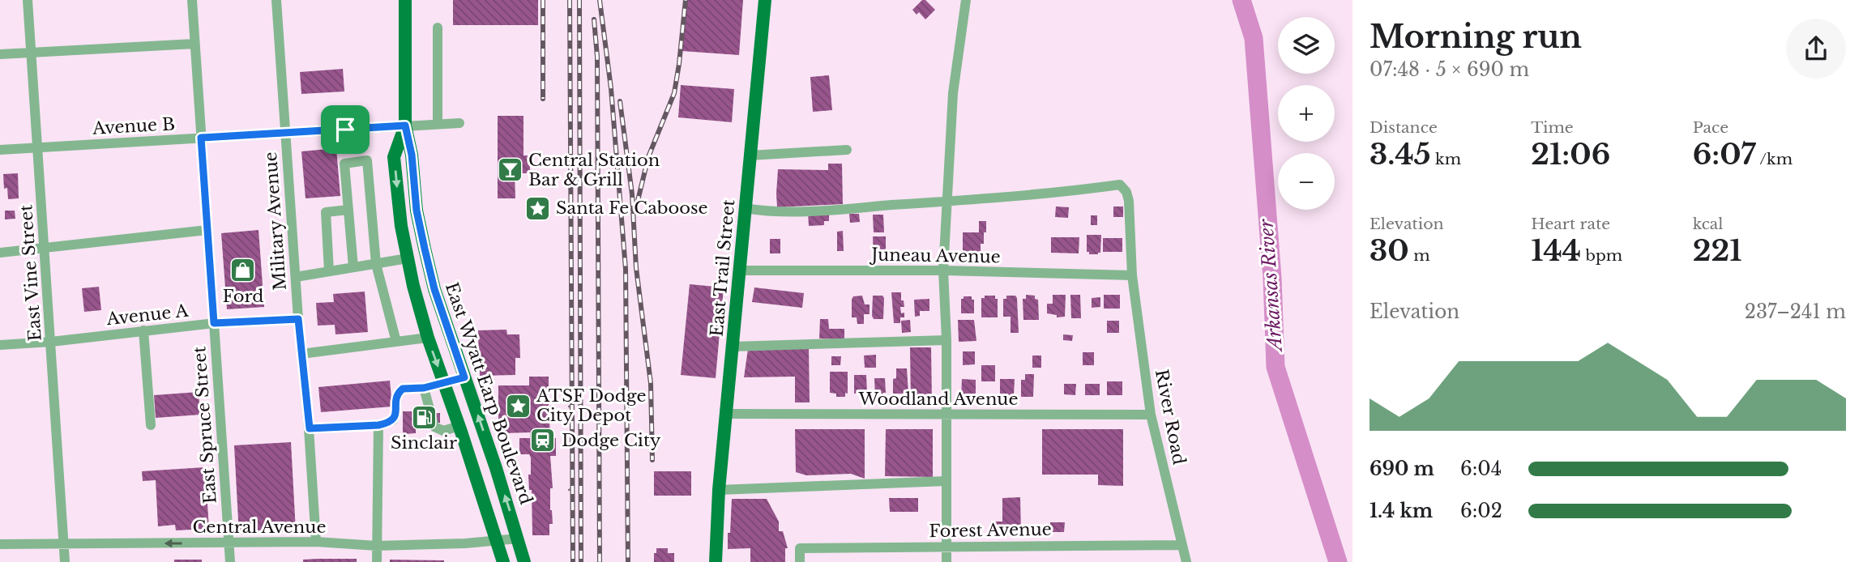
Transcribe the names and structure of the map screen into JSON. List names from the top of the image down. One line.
{"streets":{"main road":["East Trail Street","East Wyatt Earp Boulevard"],"street":["Avenue B","Military Avenue","Juneau Avenue","East Vine Street","Avenue A","Woodland Avenue","River Road","East Spruce Street","Central Avenue","Forest Avenue"]},"crossings":[["Avenue B","Military Avenue"],["Avenue B","East Vine Street"],["Avenue B","East Wyatt Earp Boulevard"],["Avenue B","East Spruce Street"],["Military Avenue","Avenue A"],["Military Avenue","Central Avenue"],["Juneau Avenue","East Trail Street"],["Juneau Avenue","River Road"],["East Trail Street","Woodland Avenue"],["East Vine Street","Avenue A"],["East Vine Street","Central Avenue"],["Avenue A","East Spruce Street"],["East Wyatt Earp Boulevard","Central Avenue"],["Woodland Avenue","River Road"],["River Road","Forest Avenue"],["East Spruce Street","Central Avenue"]],"water":["Arkansas River"],"places":{"bar":["Central Station Bar & Grill"],"place":["Santa Fe Caboose","ATSF Dodge City Depot"],"shop":["Ford"],"fuel station":["Sinclair"],"station":["Dodge City"]},"page":{"heading":["Morning run","07:48 · 5 × 690 m"],"map_buttons":["+","−"],"stats":[["Distance","3.45 km"],["Time","21:06"],["Pace","6:07 /km"],["Elevation","30 m"],["Heart rate","144 bpm"],["kcal","221"]],"chart":["Elevation","237–241 m"],"list":[{"name":"690 m","note":"6:04"},{"name":"1.4 km","note":"6:02"}]}}
